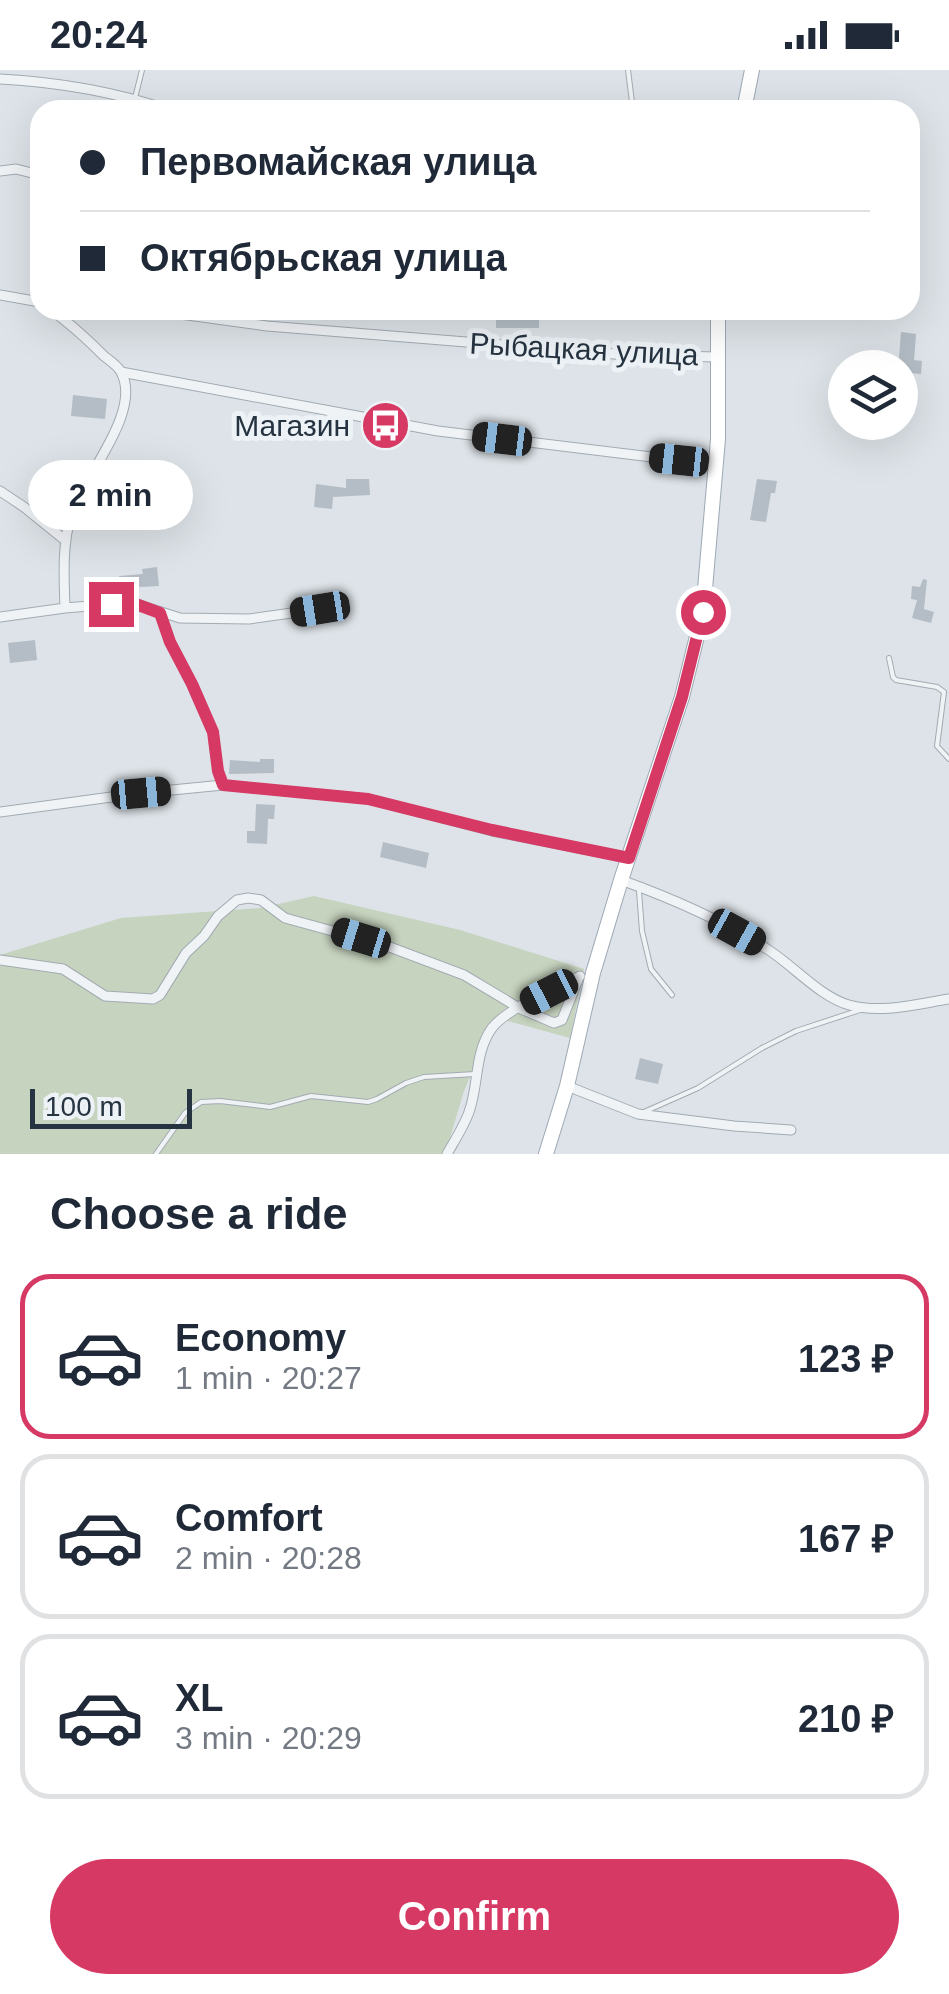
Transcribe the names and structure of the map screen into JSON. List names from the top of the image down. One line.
{"streets":{"street":["Рыбацкая улица"]},"places":{"bus stop":["Магазин"]},"scale_bar":"100 m","page":{"status":"20:24","banner":["Первомайская улица","Октябрьская улица"],"bubble":"2 min","scale":"100 m","heading":"Choose a ride","list":[{"name":"Economy","note":"1 min · 20:27","value":"123 ₽"},{"name":"Comfort","note":"2 min · 20:28","value":"167 ₽"},{"name":"XL","note":"3 min · 20:29","value":"210 ₽"}],"buttons":"Confirm"}}
